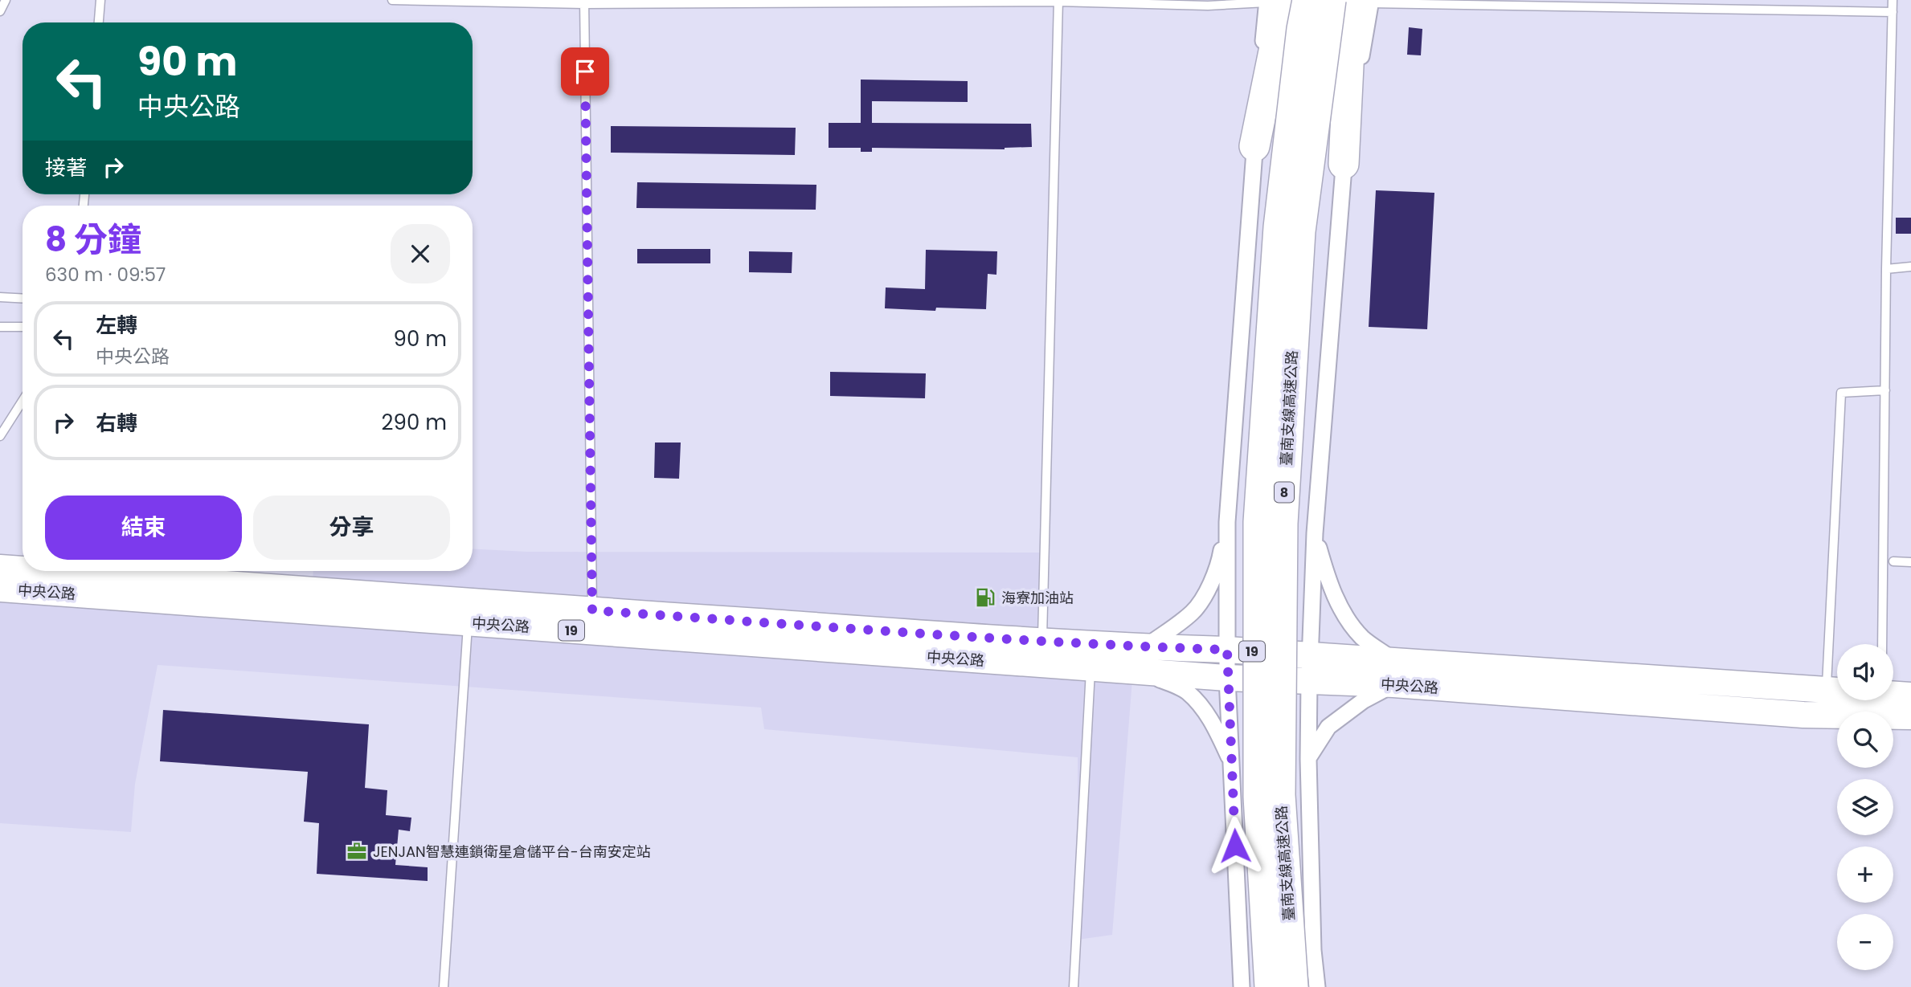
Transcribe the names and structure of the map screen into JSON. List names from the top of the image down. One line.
{"streets":{"highway":["臺南支線高速公路","8"],"main road":["中央公路","19"]},"places":{"fuel station":["海寮加油站"],"office":["JENJAN智慧連鎖衛星倉儲平台-台南安定站"]},"page":{"turn":["90 m","中央公路"],"then":"接著","heading":["8 分鐘","630 m · 09:57"],"list":[{"name":"左轉","note":"中央公路","value":"90 m"},{"name":"右轉","value":"290 m"}],"buttons":["結束","分享"],"map_buttons":["+","−"]}}
